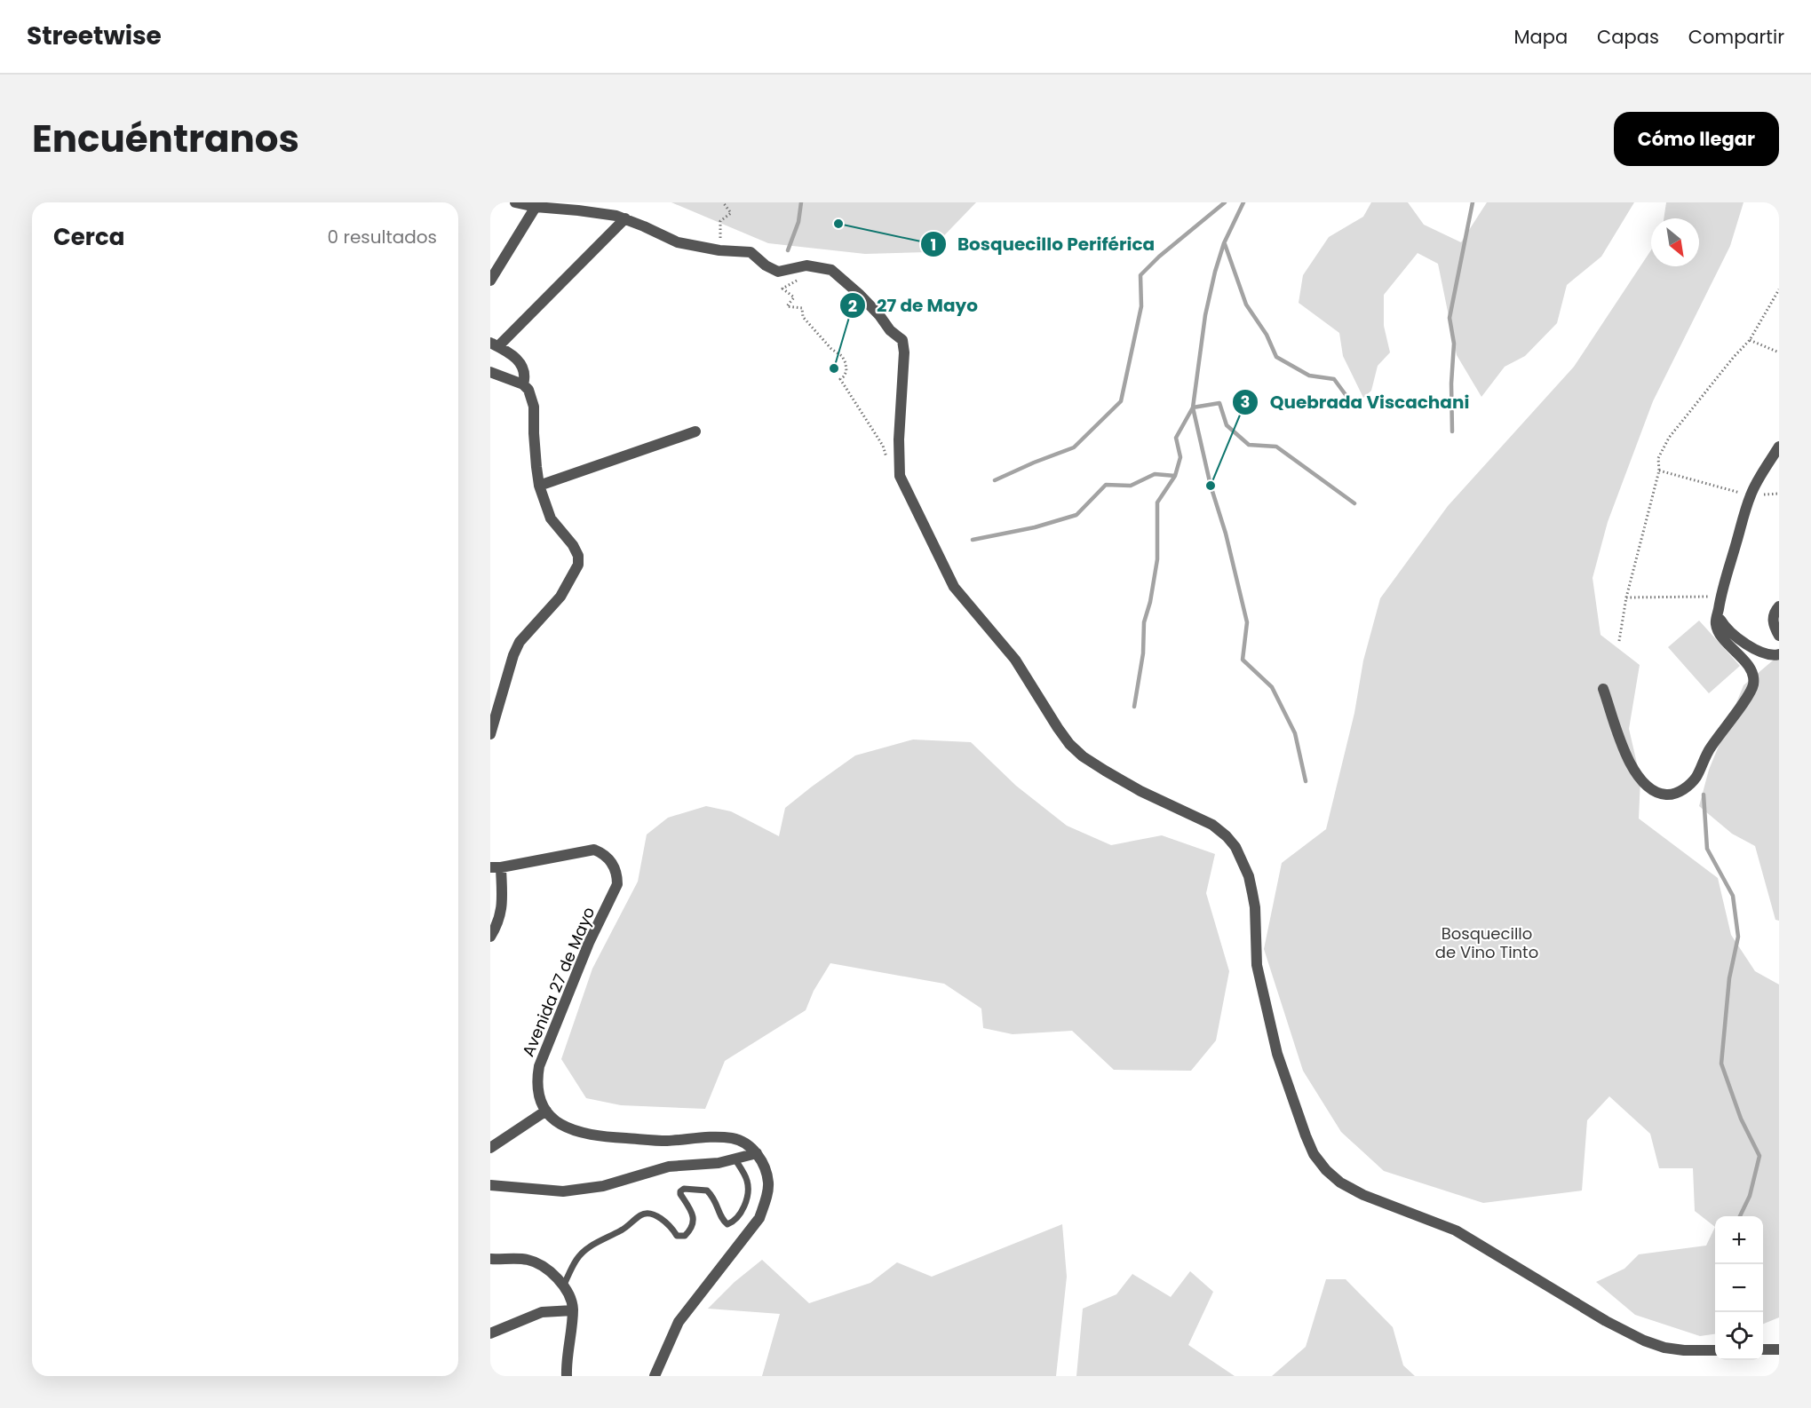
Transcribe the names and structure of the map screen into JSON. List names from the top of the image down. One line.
{"streets":{"street":["Avenida 27 de Mayo"]},"parks":["Bosquecillo de Vino Tinto"],"places":["Bosquecillo Periférica","27 de Mayo","Quebrada Viscachani"],"north":"bottom right","page":{"header":"Streetwise","nav":["Mapa","Capas","Compartir"],"title":"Encuéntranos","buttons":"Cómo llegar","heading":["Cerca","0 resultados"],"map_buttons":["+","−"]}}
